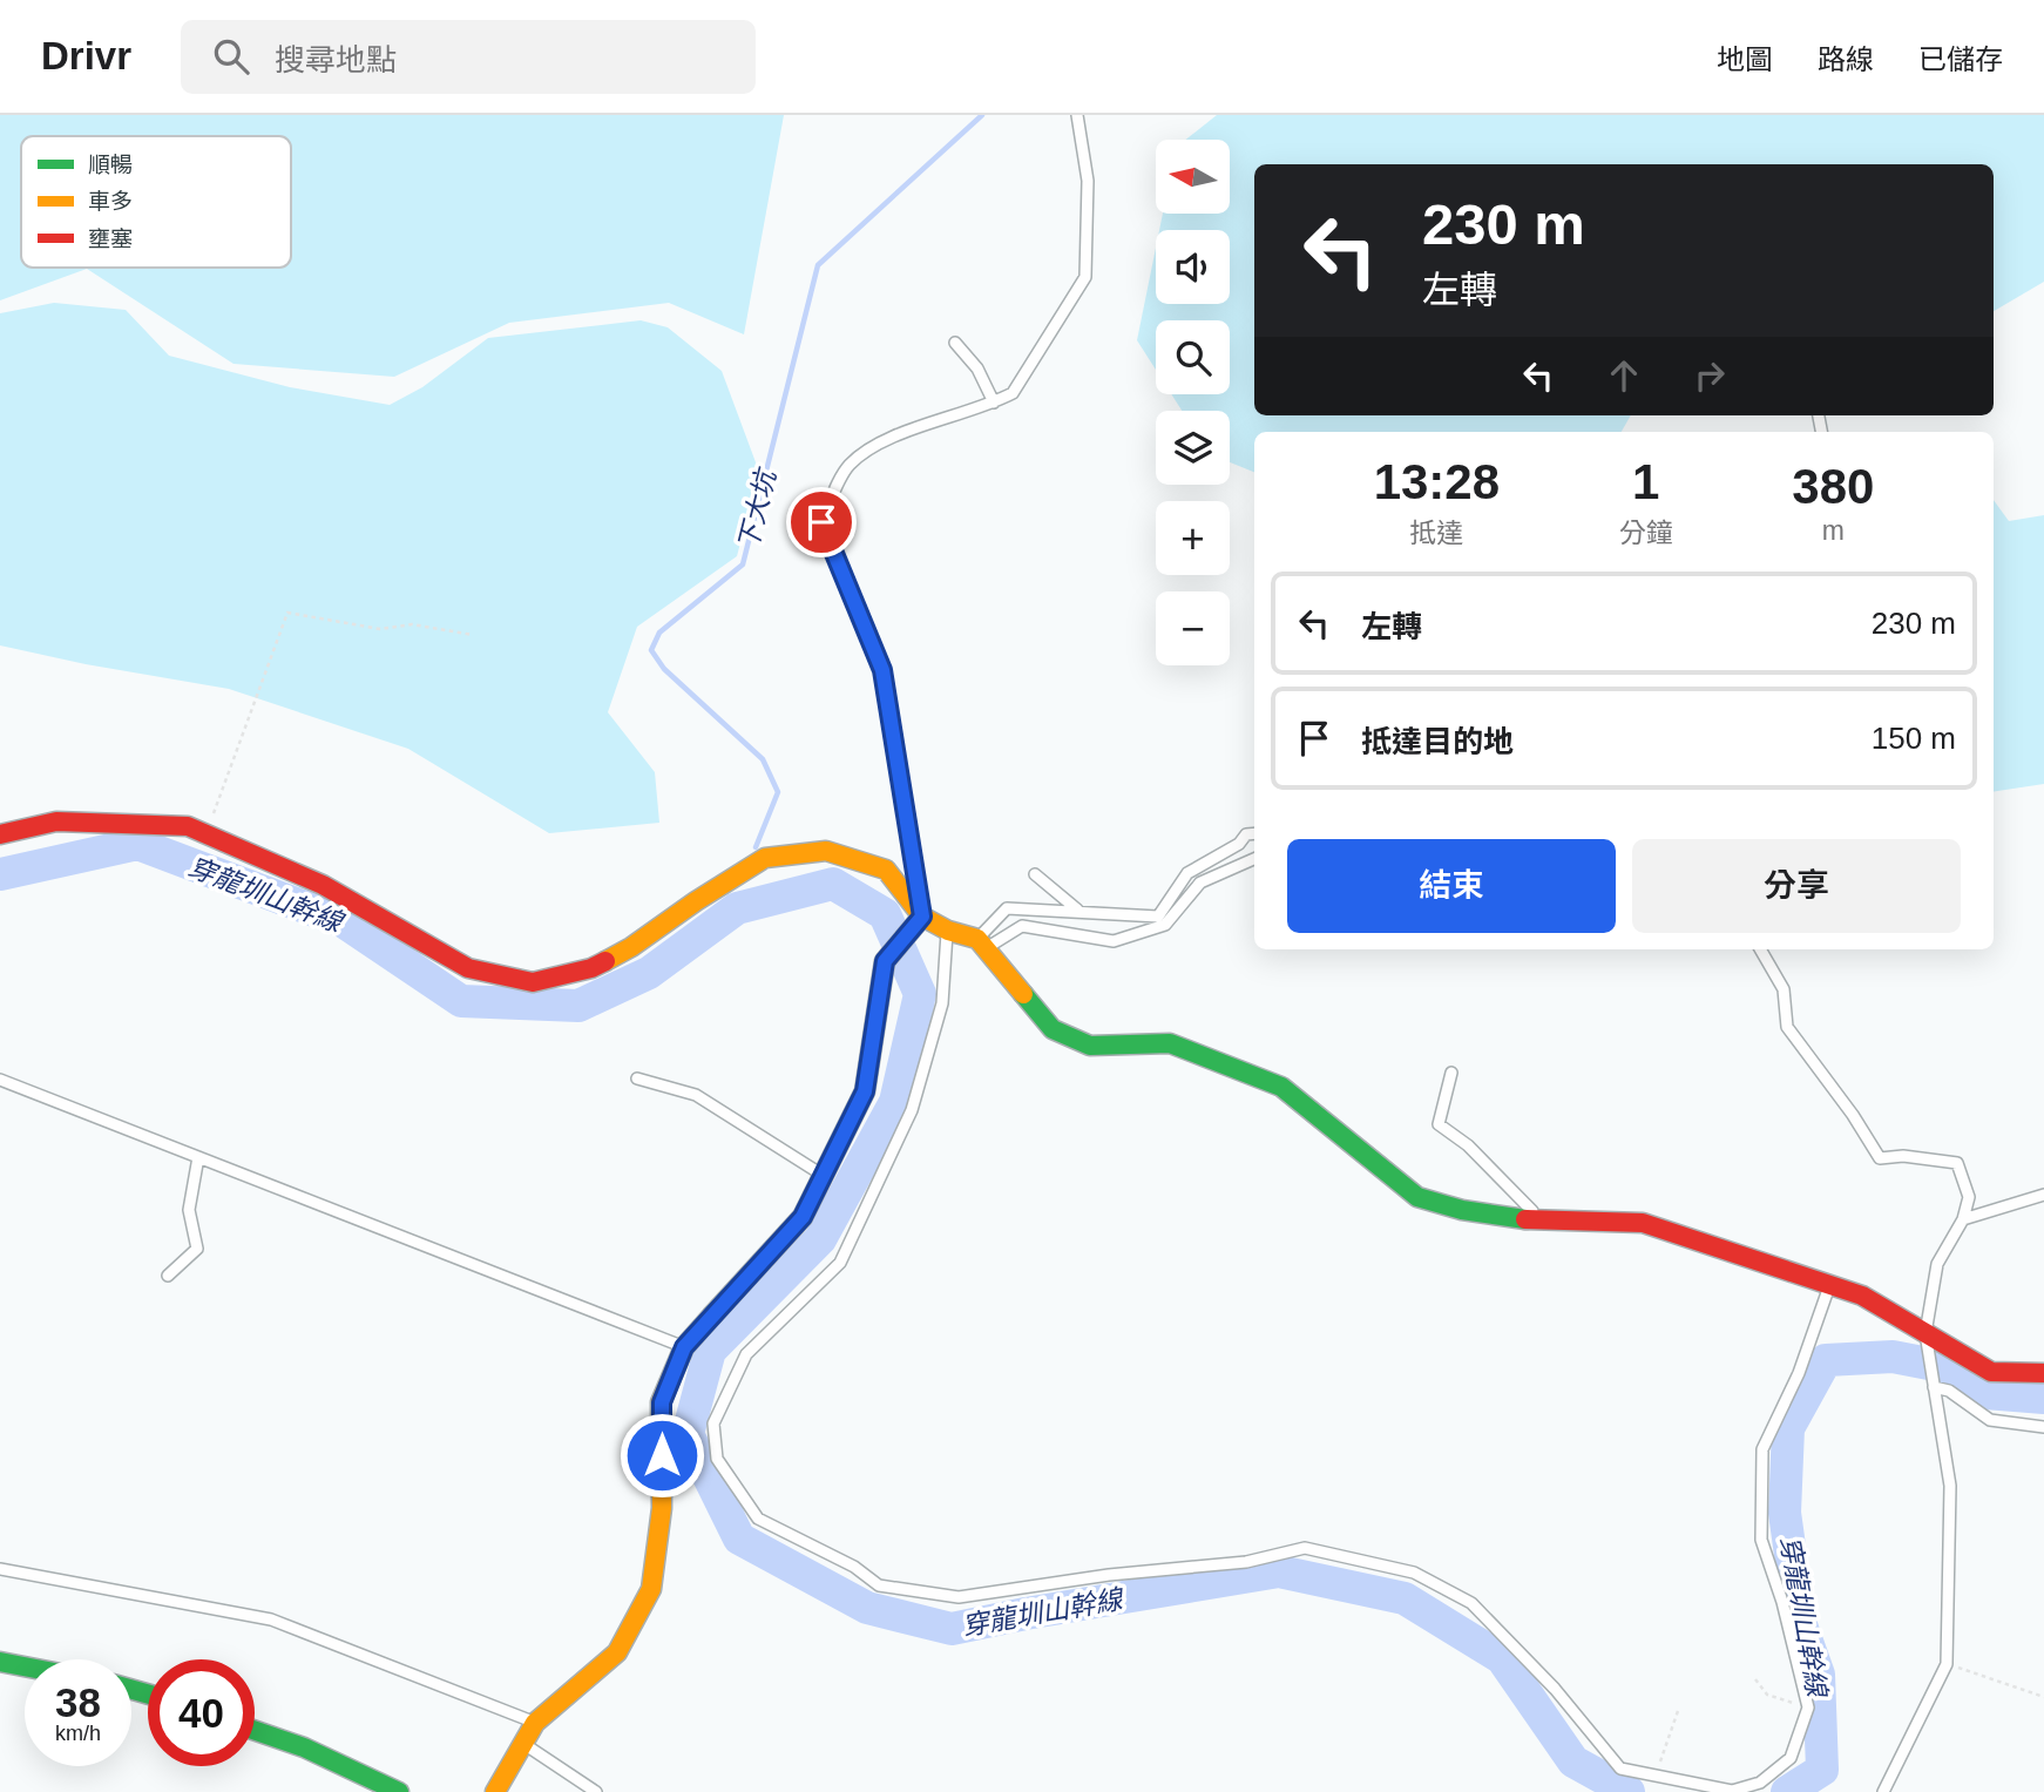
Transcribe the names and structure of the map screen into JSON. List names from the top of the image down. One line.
{"water":["下大坑","穿龍圳山幹線"],"legend":["順暢","車多","壅塞"],"north":"left","page":{"header":"Drivr","search":"搜尋地點","nav":["地圖","路線","已儲存"],"map_buttons":["+","−"],"turn":["230 m","左轉"],"eta":["13:28","抵達","1","分鐘","380","m"],"list":[{"name":"左轉","value":"230 m"},{"name":"抵達目的地","value":"150 m"}],"buttons":["結束","分享"],"speed":"38 km/h","limit":"40"}}
